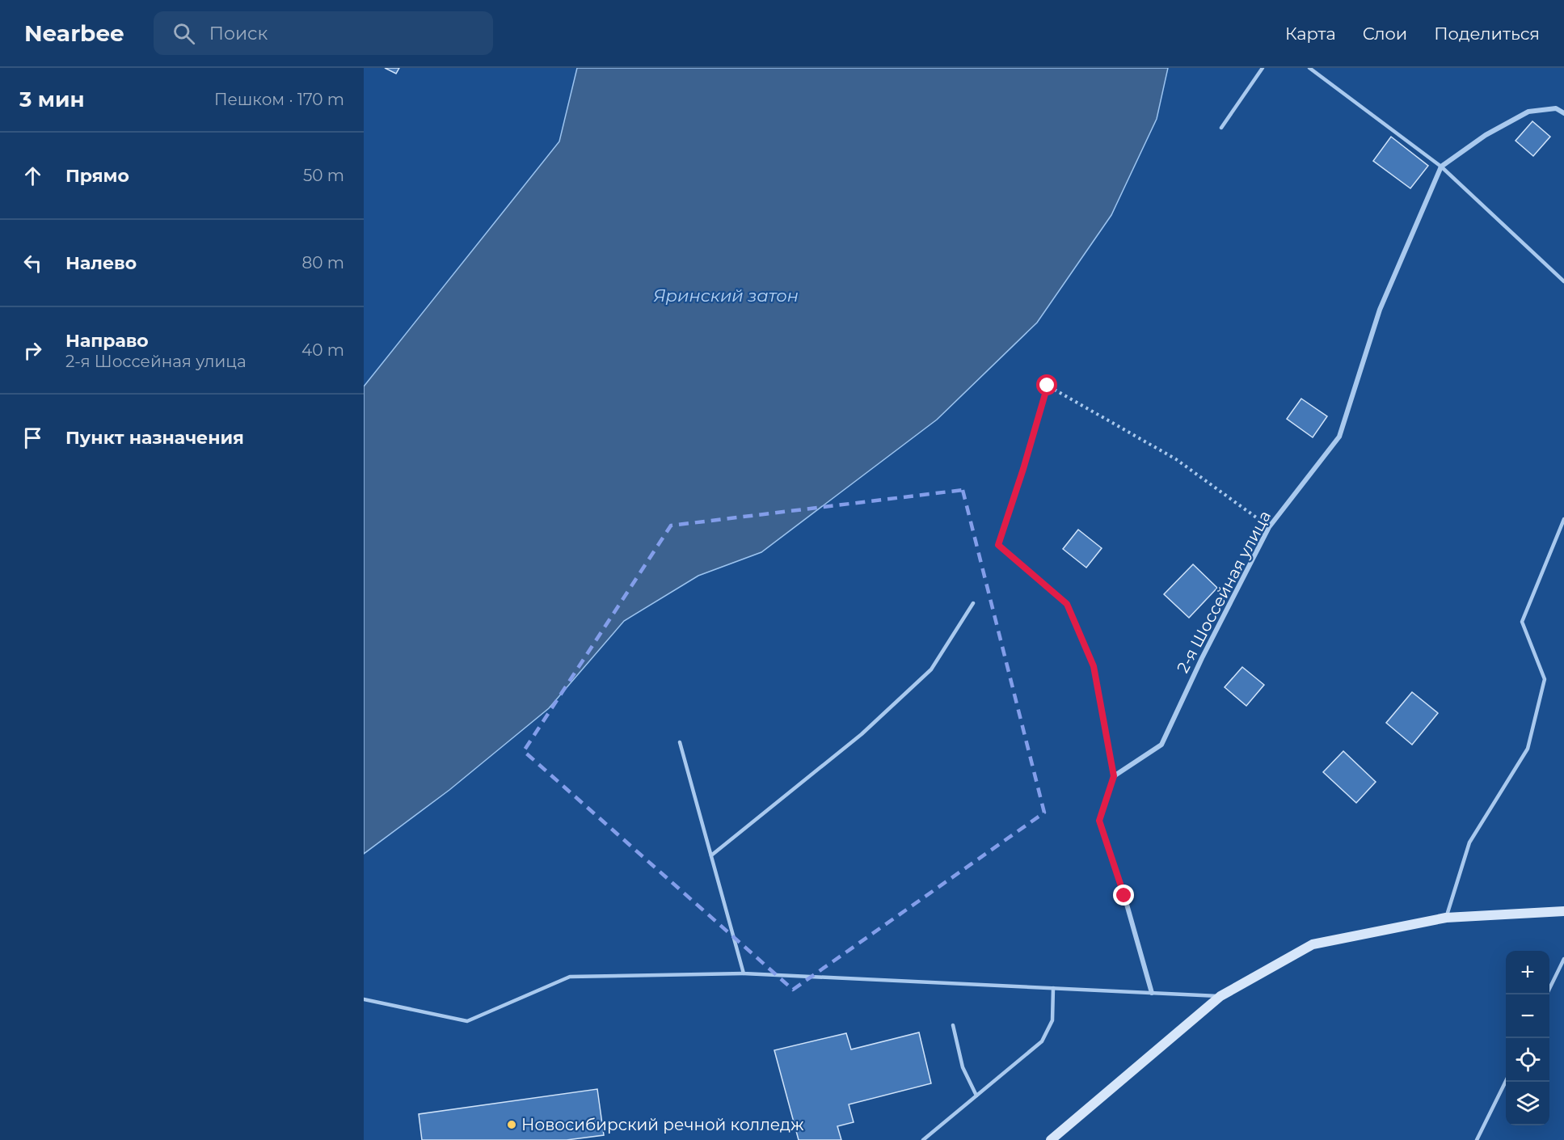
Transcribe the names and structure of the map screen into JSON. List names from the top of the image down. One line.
{"streets":{"street":["2-я Шоссейная улица"]},"water":["Яринский затон"],"places":["Новосибирский речной колледж"],"page":{"header":"Nearbee","search":"Поиск","nav":["Карта","Слои","Поделиться"],"heading":["3 мин","Пешком · 170 m"],"list":[["Прямо","50 m"],["Налево","80 m"],["Направо","2-я Шоссейная улица","40 m"],"Пункт назначения"],"map_buttons":["+","−"]}}
